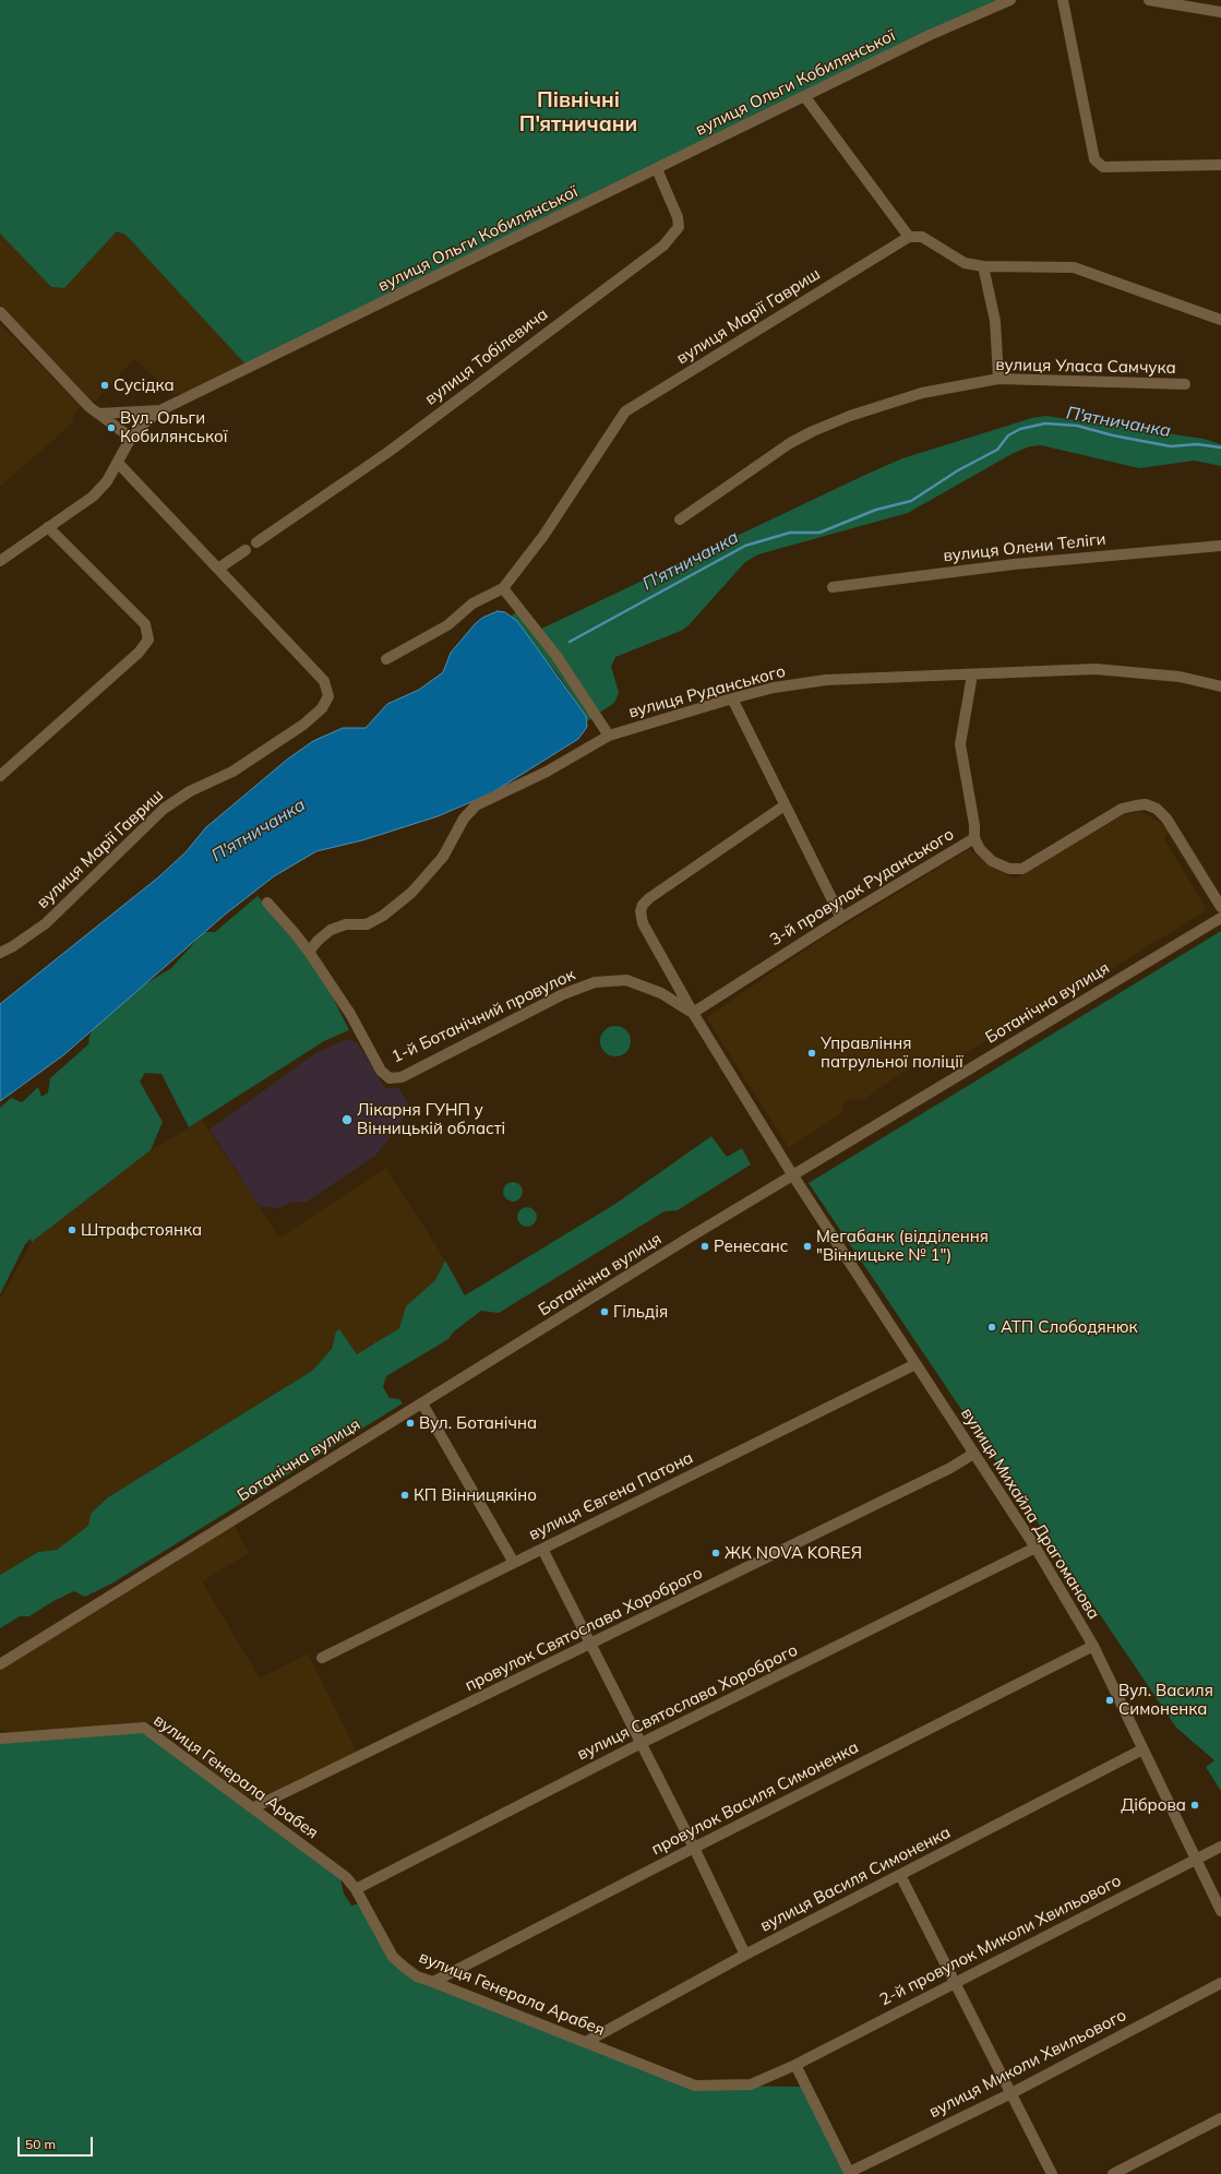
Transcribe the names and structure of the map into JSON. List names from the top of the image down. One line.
{"streets":{"street":["вулиця Ольги Кобилянської","вулиця Марії Гавриш","вулиця Тобілевича","вулиця Уласа Самчука","вулиця Олени Теліги","вулиця Руданського","3-й провулок Руданського","Ботанічна вулиця","1-й Ботанічний провулок","вулиця Євгена Патона","вулиця Михайла Драгоманова","провулок Святослава Хороброго","вулиця Святослава Хороброго","вулиця Генерала Арабея","провулок Василя Симоненка","вулиця Василя Симоненка","2-й провулок Миколи Хвильового","вулиця Миколи Хвильового"]},"crossings":[["вулиця Ольги Кобилянської","вулиця Тобілевича"],["вулиця Руданського","3-й провулок Руданського"],["вулиця Руданського","1-й Ботанічний провулок"],["3-й провулок Руданського","1-й Ботанічний провулок"],["Ботанічна вулиця","1-й Ботанічний провулок"],["Ботанічна вулиця","вулиця Михайла Драгоманова"],["1-й Ботанічний провулок","вулиця Михайла Драгоманова"],["вулиця Євгена Патона","вулиця Михайла Драгоманова"],["вулиця Михайла Драгоманова","провулок Святослава Хороброго"],["вулиця Михайла Драгоманова","вулиця Святослава Хороброго"],["вулиця Михайла Драгоманова","провулок Василя Симоненка"],["вулиця Михайла Драгоманова","вулиця Василя Симоненка"],["вулиця Михайла Драгоманова","2-й провулок Миколи Хвильового"],["провулок Святослава Хороброго","вулиця Генерала Арабея"],["вулиця Святослава Хороброго","вулиця Генерала Арабея"],["вулиця Генерала Арабея","провулок Василя Симоненка"],["вулиця Генерала Арабея","вулиця Василя Симоненка"],["вулиця Генерала Арабея","2-й провулок Миколи Хвильового"]],"districts":["Північні П'ятничани"],"water":["П'ятничанка"],"places":["Сусідка","Вул. Ольги Кобилянської","Управління патрульної поліції","Лікарня ГУНП у Вінницькій області","Штрафстоянка","Ренесанс","Мегабанк (відділення \"Вінницьке № 1\")","Гільдія","АТП Слободянюк","Вул. Ботанічна","КП Вінницякіно","ЖК NOVA KOREЯ","Вул. Василя Симоненка","Діброва"],"scale_bar":"50 m"}
